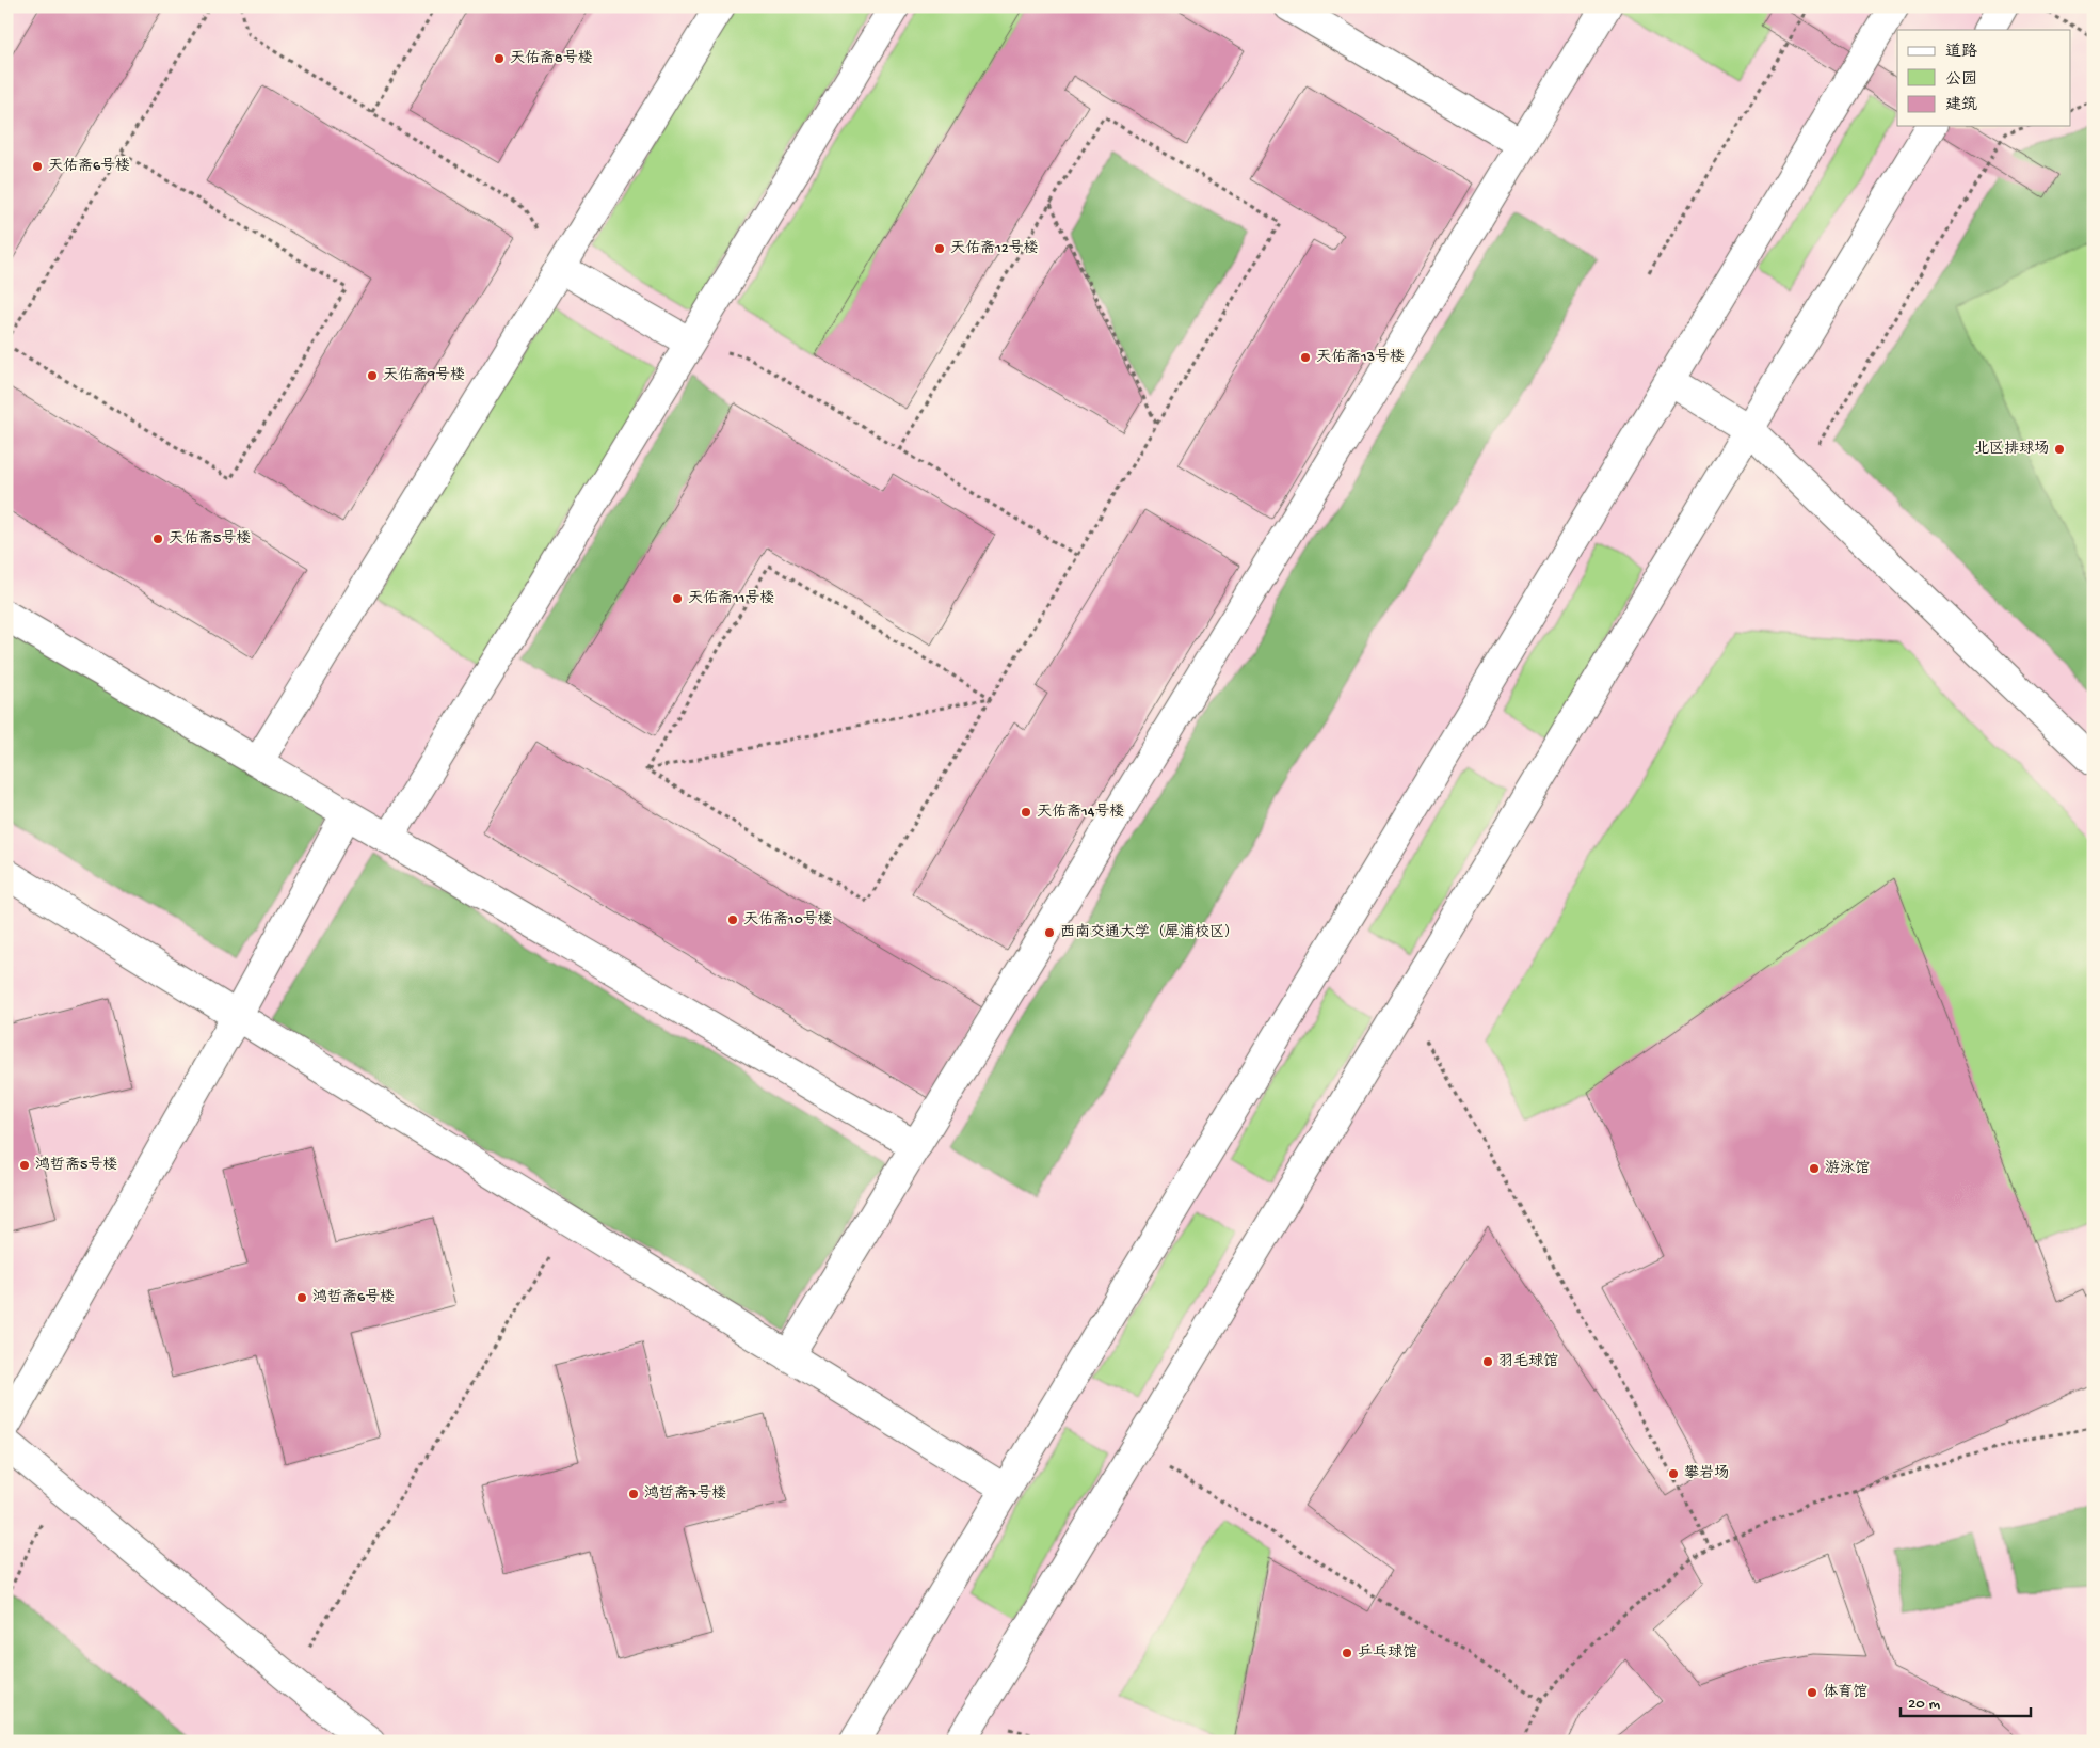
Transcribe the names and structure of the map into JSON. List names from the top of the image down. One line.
{"places":["天佑斋8号楼","天佑斋6号楼","天佑斋12号楼","天佑斋13号楼","天佑斋9号楼","北区排球场","天佑斋5号楼","天佑斋11号楼","天佑斋14号楼","天佑斋10号楼","西南交通大学（犀浦校区）","鸿哲斋5号楼","游泳馆","鸿哲斋6号楼","羽毛球馆","攀岩场","鸿哲斋7号楼","乒乓球馆","体育馆"],"legend":["道路","公园","建筑"],"scale_bar":"20 m"}
